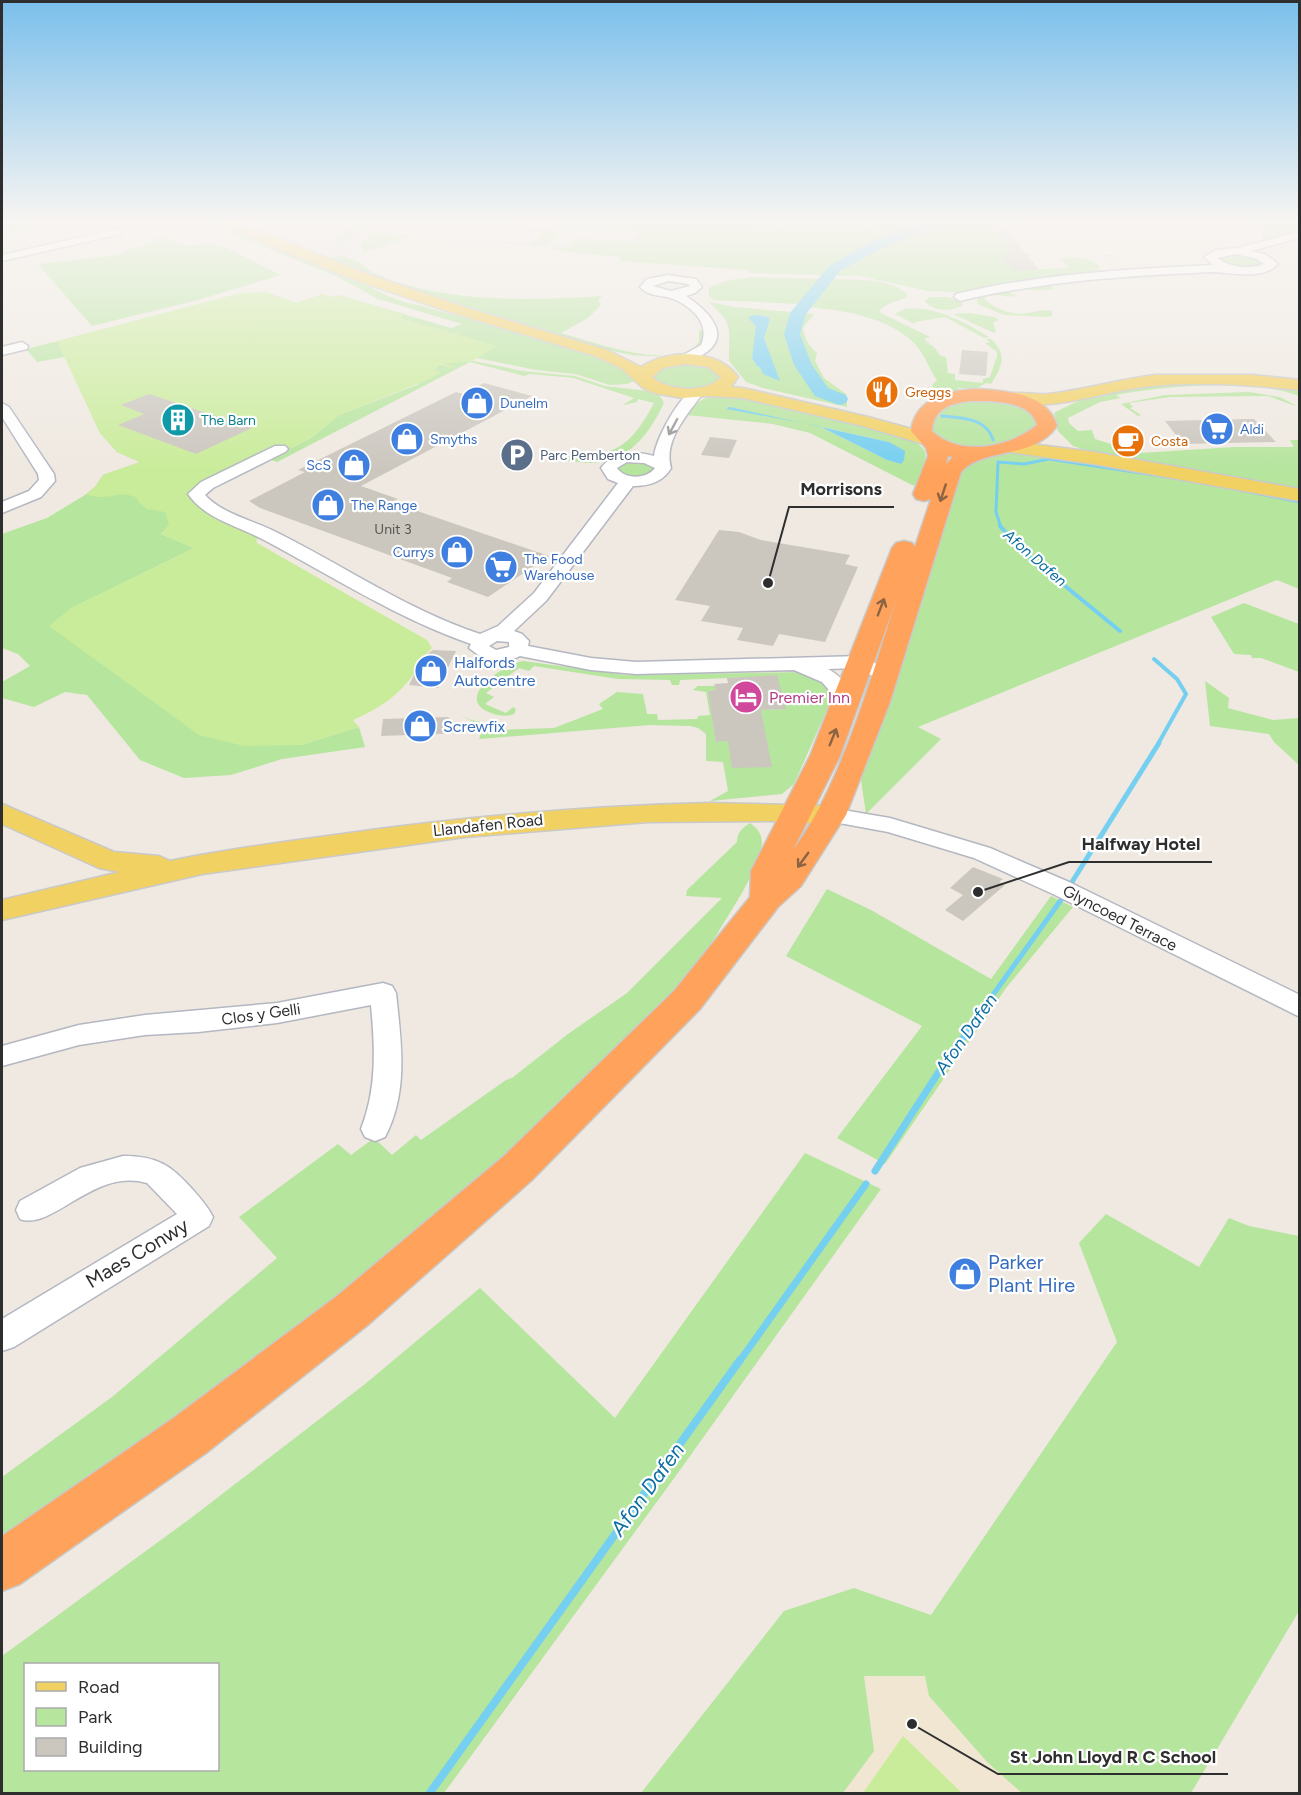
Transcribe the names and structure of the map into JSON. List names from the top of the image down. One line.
{"streets":{"main road":["Llandafen Road"],"street":["Glyncoed Terrace","Clos y Gelli","Maes Conwy"]},"crossings":[["Llandafen Road","Glyncoed Terrace"]],"water":["Afon Dafen"],"places":{"restaurant":["Greggs"],"shop":["Dunelm","Smyths","ScS","The Range","Currys","Halfords Autocentre","Screwfix","Parker Plant Hire"],"building":["The Barn"],"supermarket":["Aldi","The Food Warehouse"],"cafe":["Costa"],"parking":["Parc Pemberton"],"other":["Morrisons","Halfway Hotel","St John Lloyd R C School"],"hotel":["Premier Inn"]},"house_numbers":["Unit 3"],"legend":["Road","Park","Building"]}
